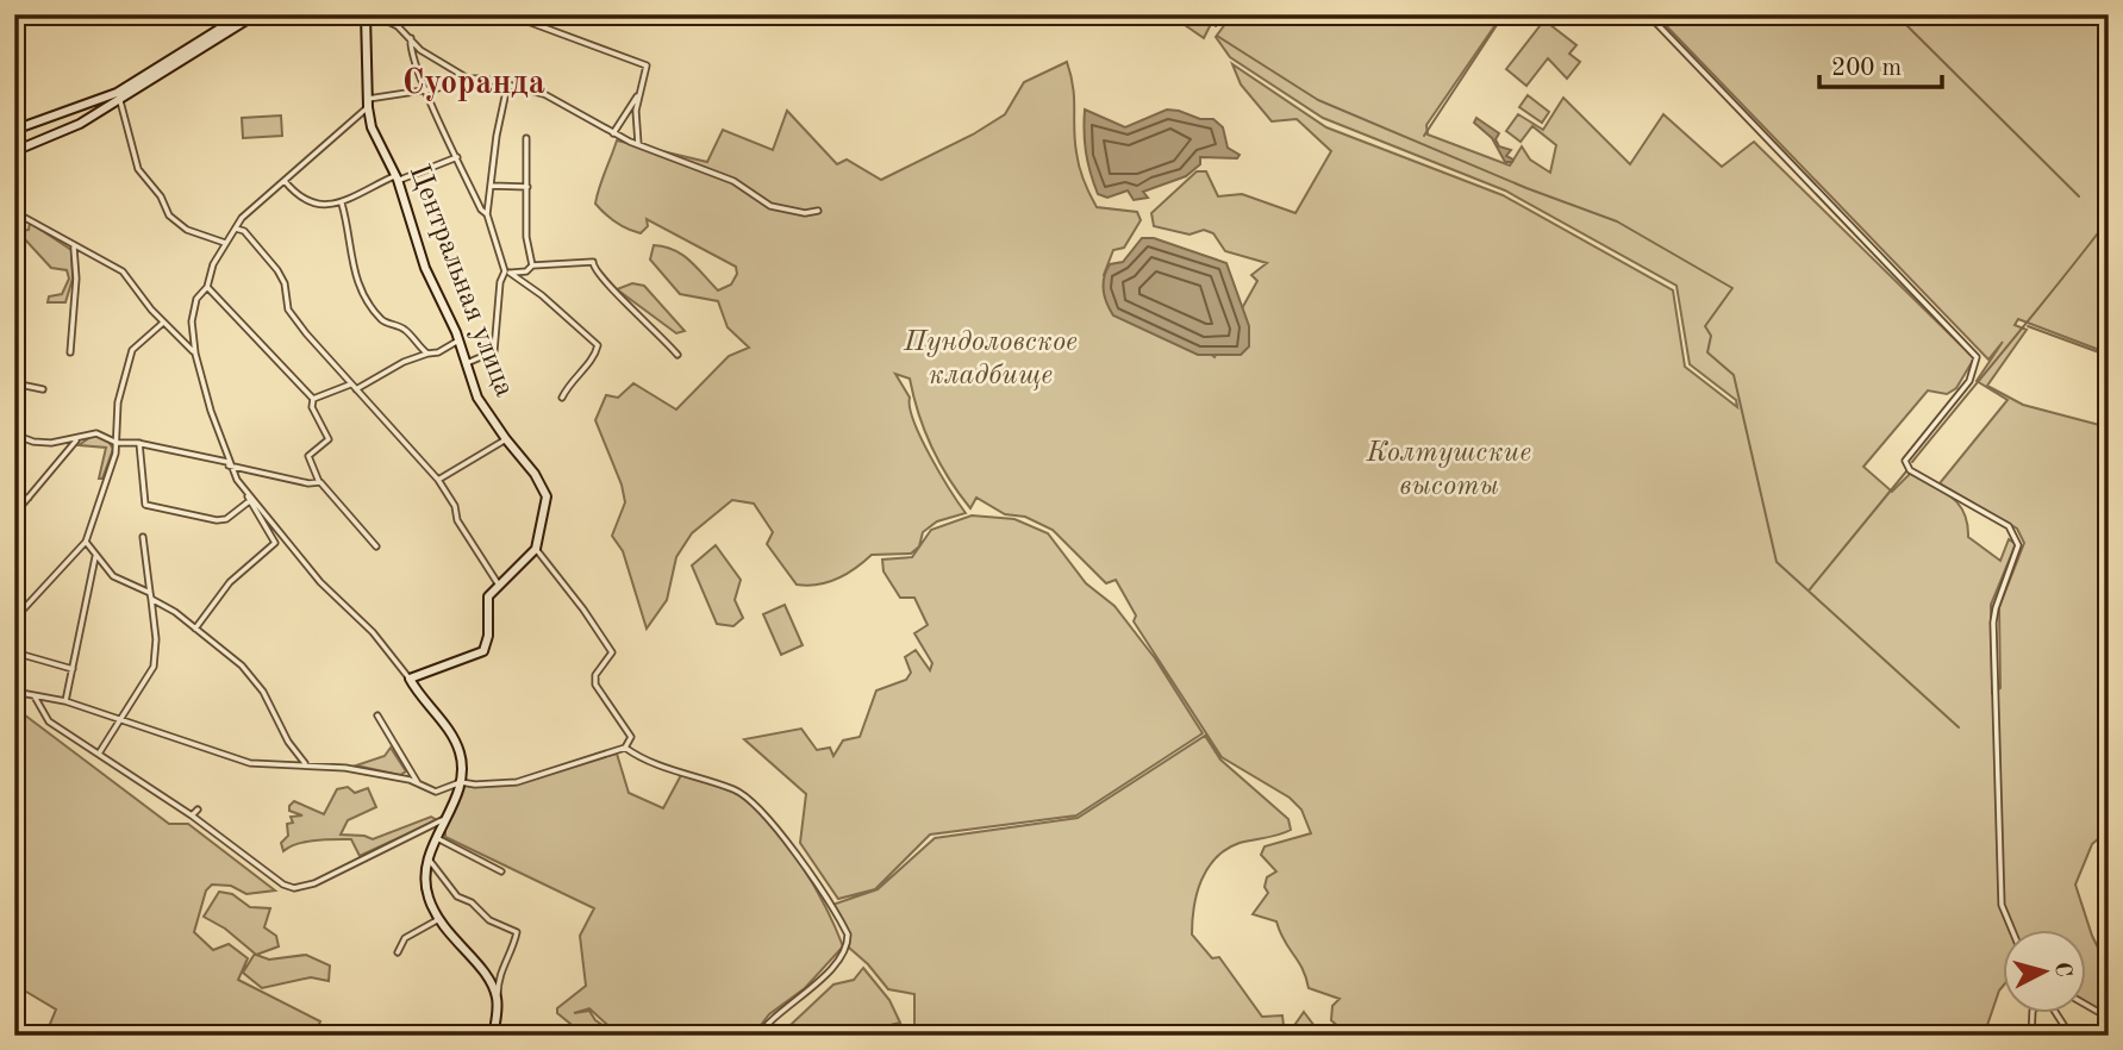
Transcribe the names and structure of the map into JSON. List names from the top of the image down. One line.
{"streets":{"street":["Центральная улица"]},"districts":["Суоранда"],"parks":["Пундоловское кладбище","Колтушские высоты"],"scale_bar":"200 m","north":"right"}
